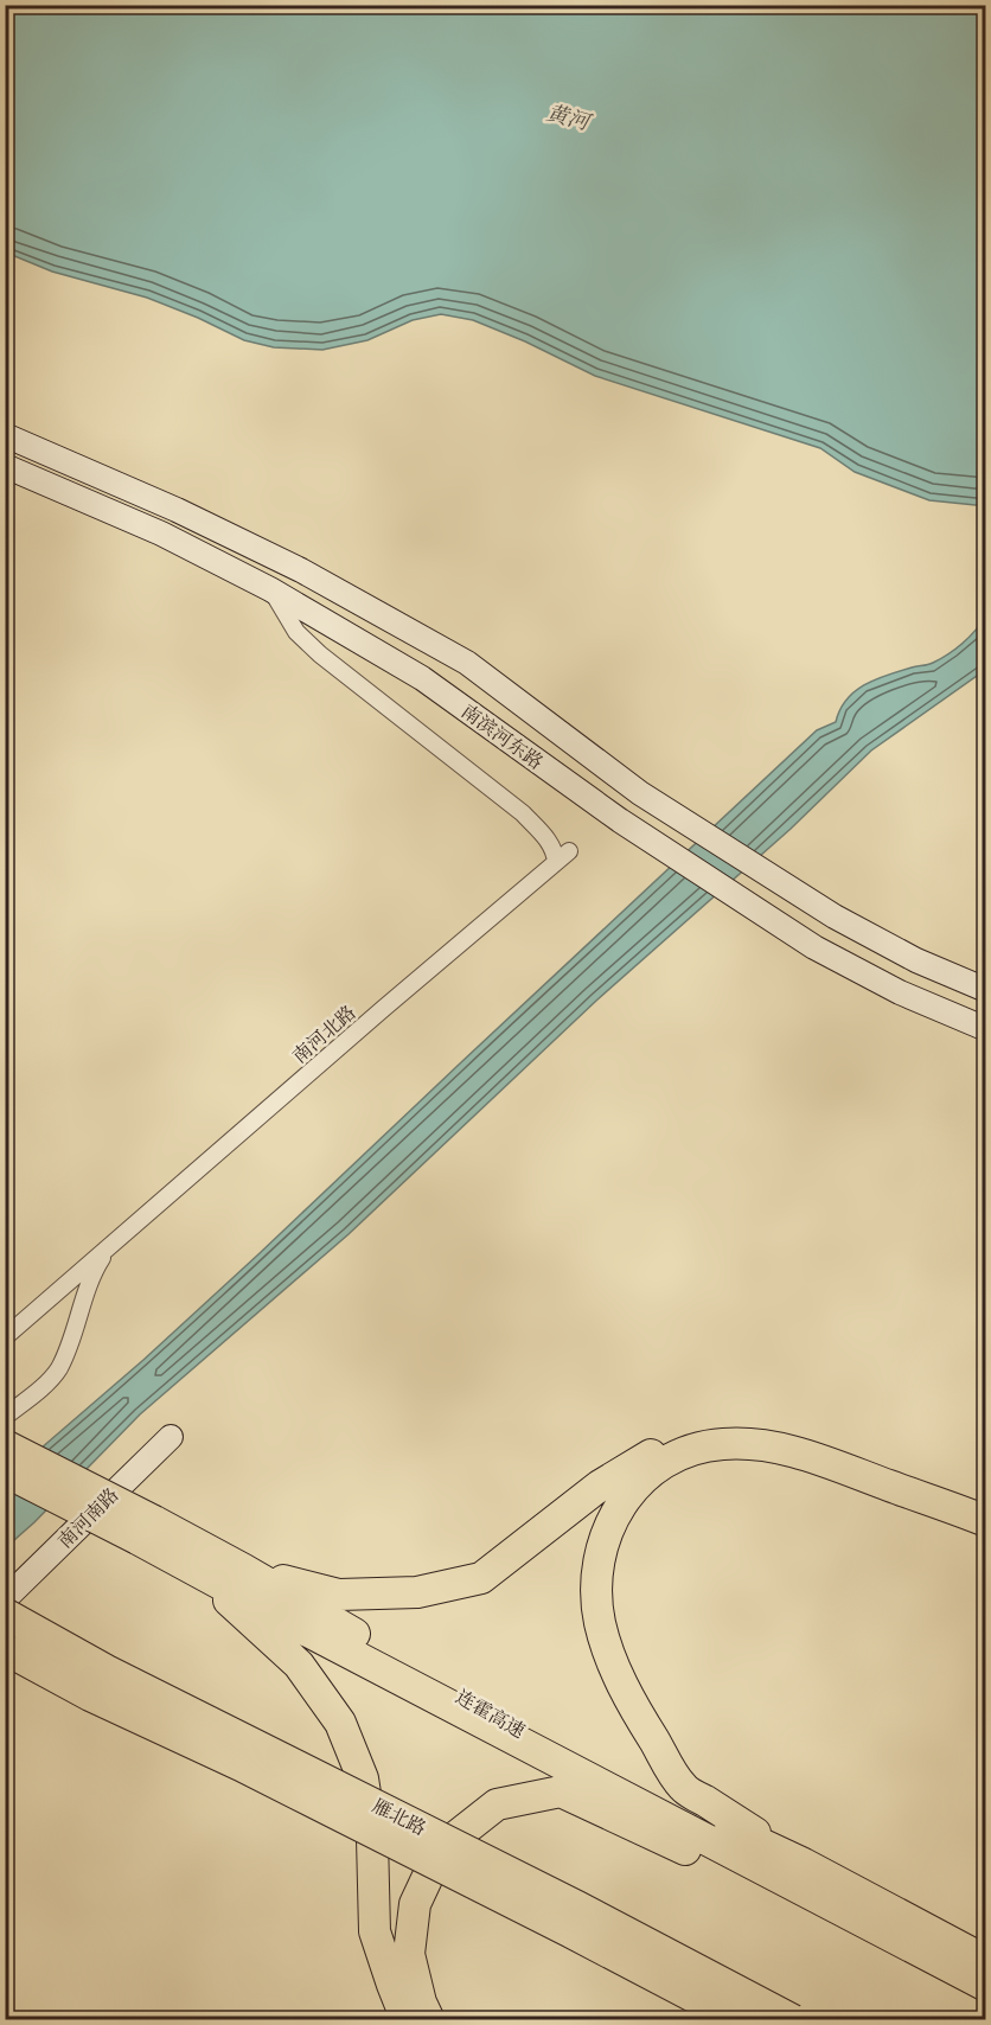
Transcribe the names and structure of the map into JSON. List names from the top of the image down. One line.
{"streets":{"highway":["连霍高速","雁北路"],"main road":["南滨河东路","南河南路"],"street":["南河北路"]},"crossings":[["南滨河东路","南河北路"]],"water":["黄河"]}
